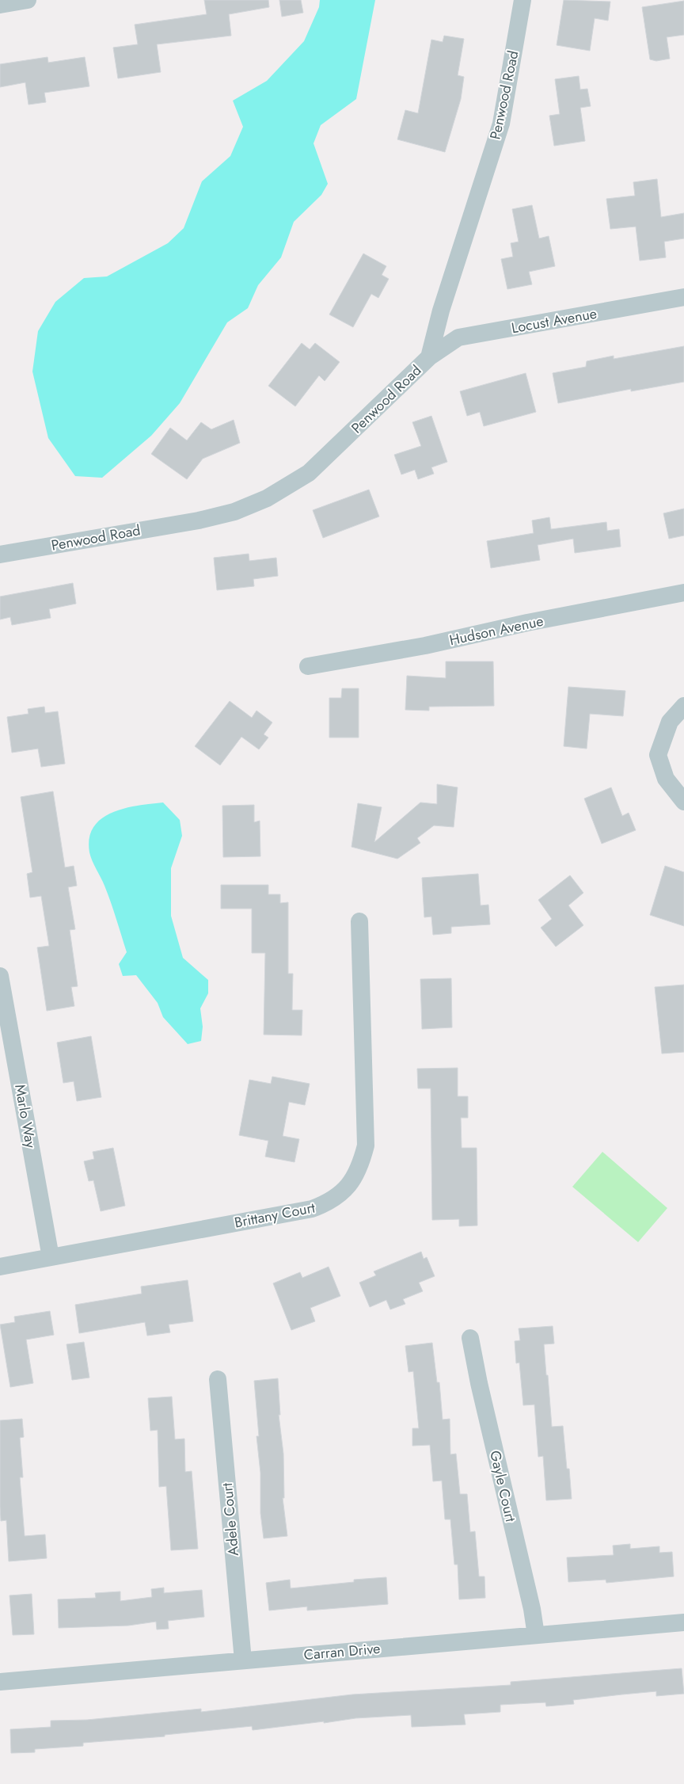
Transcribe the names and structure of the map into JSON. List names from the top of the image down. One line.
{"streets":{"street":["Penwood Road","Locust Avenue","Hudson Avenue","Marlo Way","Brittany Court","Gayle Court","Adele Court","Carran Drive"]},"crossings":[["Penwood Road","Locust Avenue"],["Marlo Way","Brittany Court"],["Gayle Court","Carran Drive"],["Adele Court","Carran Drive"]]}
